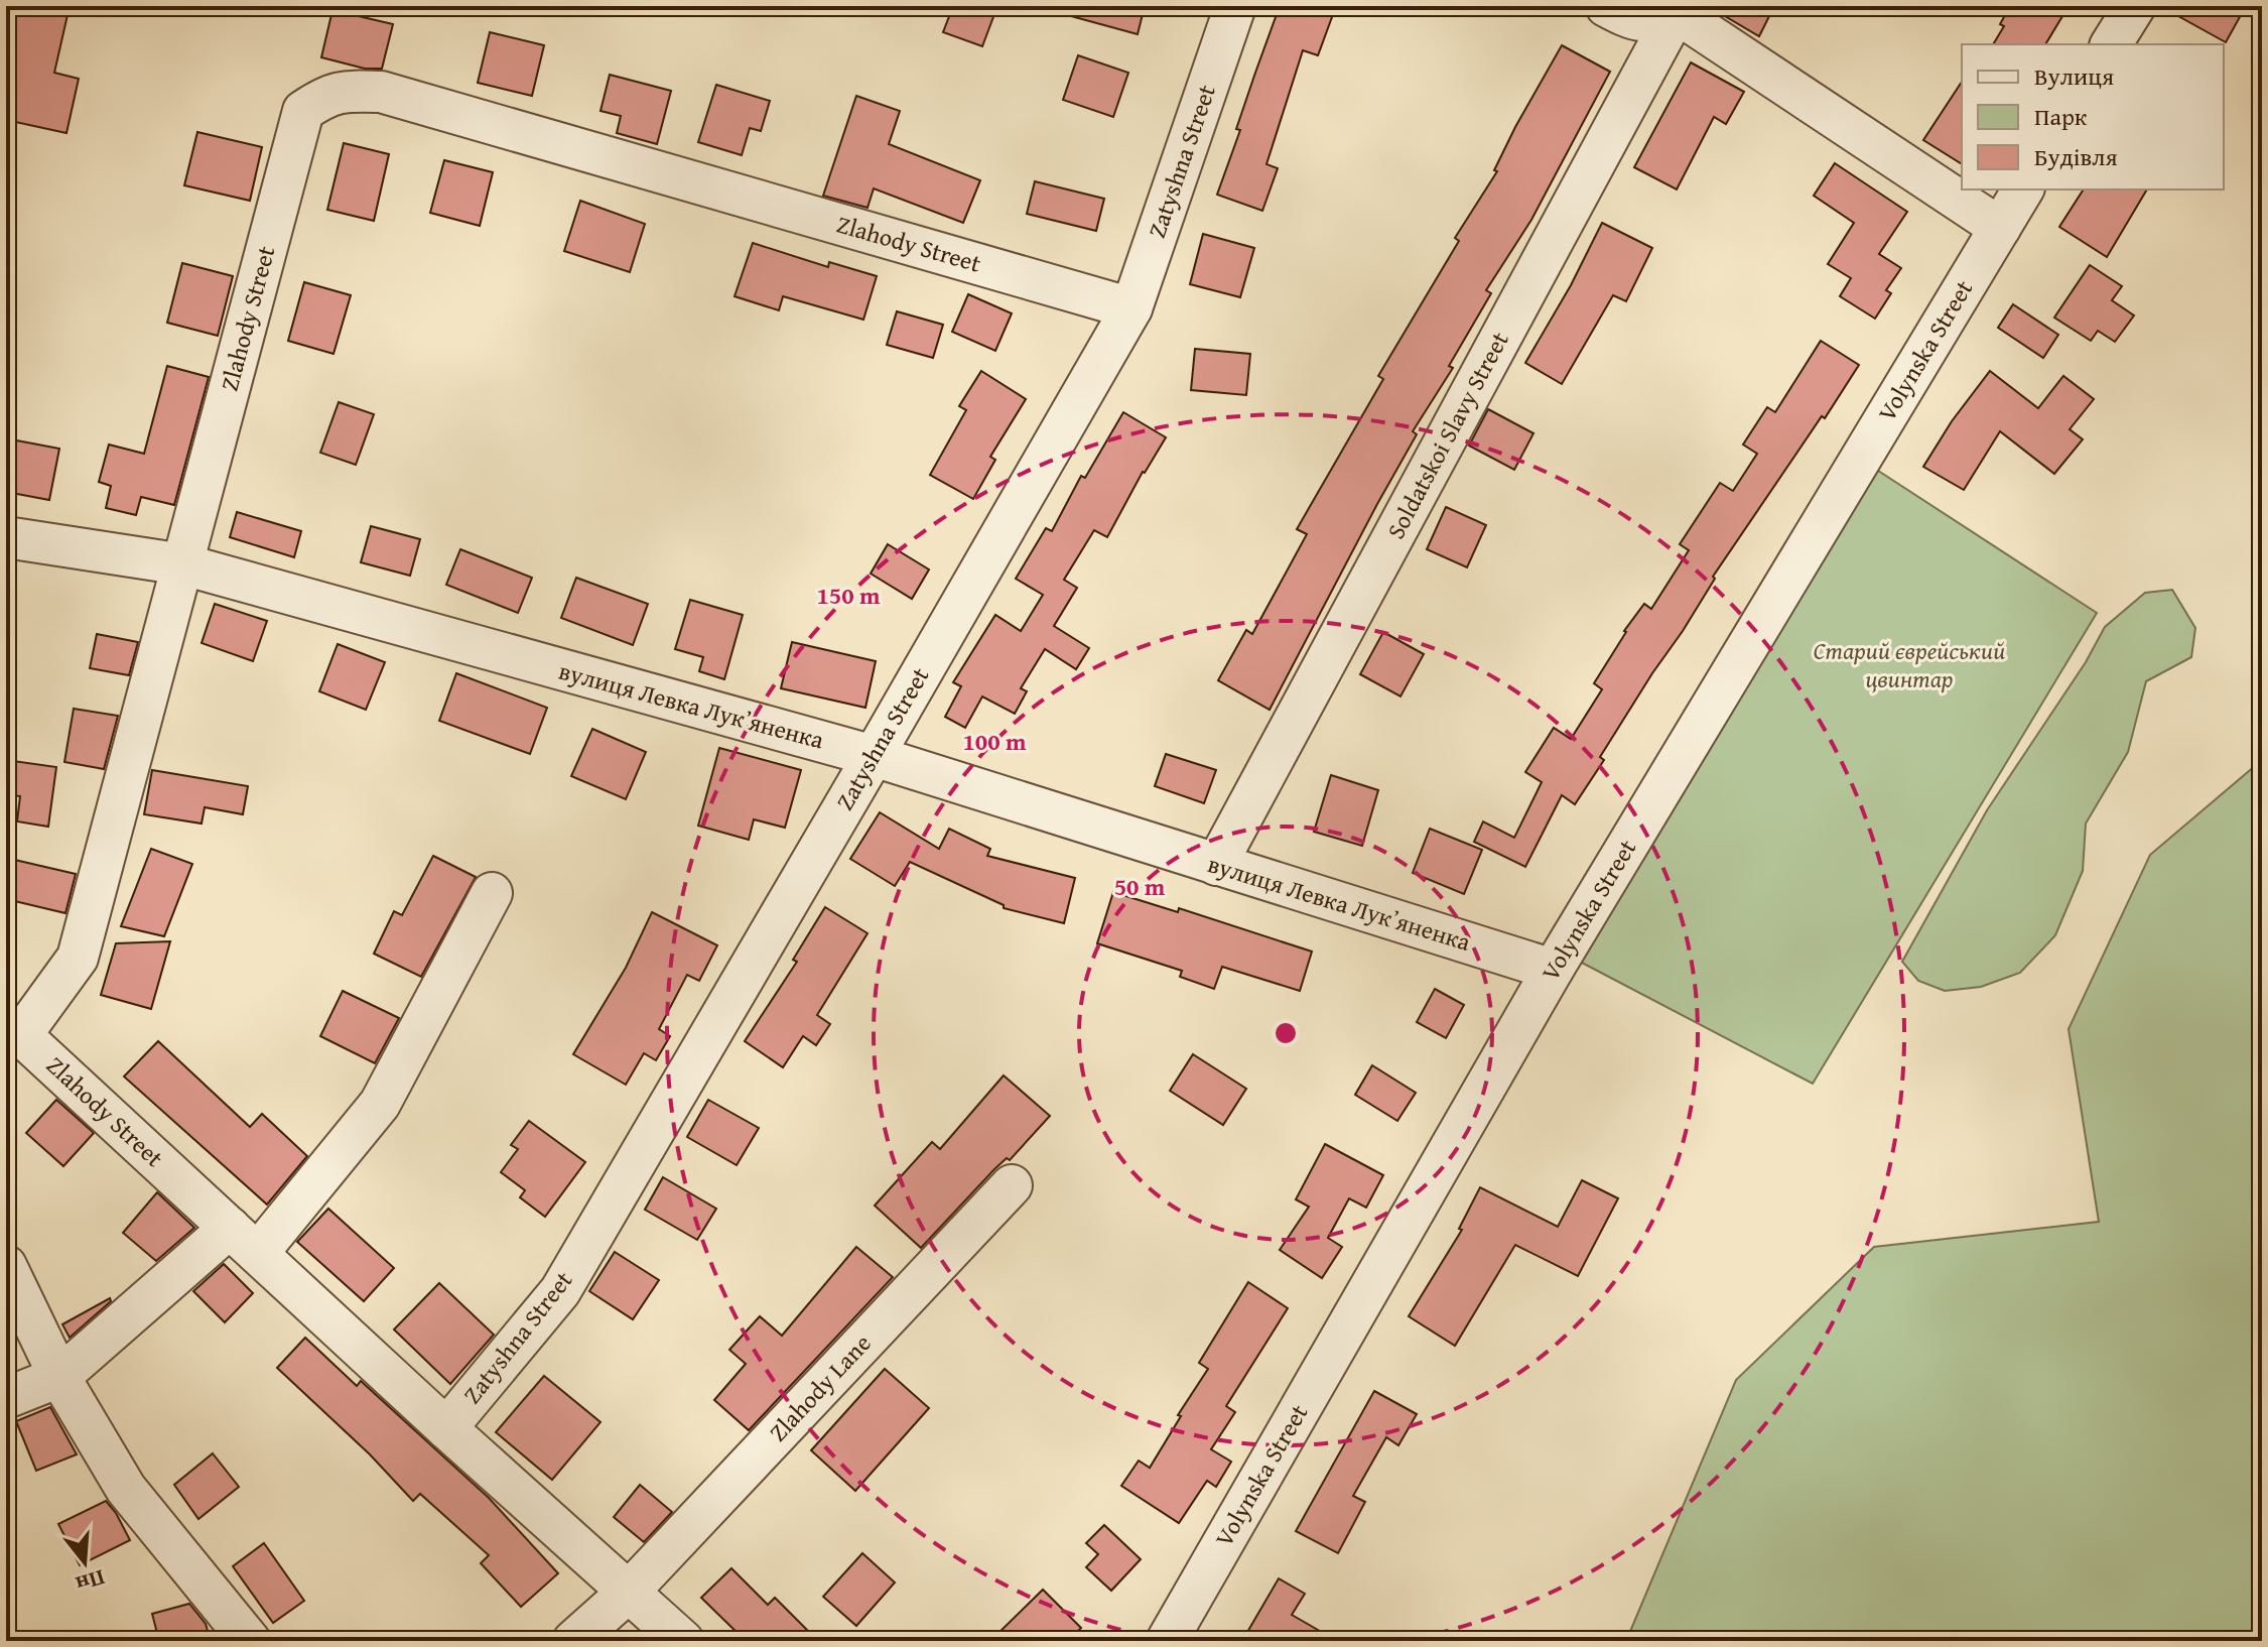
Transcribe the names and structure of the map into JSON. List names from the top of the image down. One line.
{"streets":{"street":["Zatyshna Street","Zlahody Street","Volynska Street","Soldatskoi Slavy Street","вулиця Левка Лукʼяненка","Zlahody Lane"]},"crossings":[["Zatyshna Street","Zlahody Street"],["Zatyshna Street","вулиця Левка Лукʼяненка"],["Zlahody Street","вулиця Левка Лукʼяненка"],["Zlahody Street","Zlahody Lane"],["Volynska Street","вулиця Левка Лукʼяненка"],["Soldatskoi Slavy Street","вулиця Левка Лукʼяненка"]],"parks":["Старий єврейський цвинтар"],"legend":["Вулиця","Парк","Будівля"],"north":"bottom","rings":["150 m","100 m","50 m"]}
